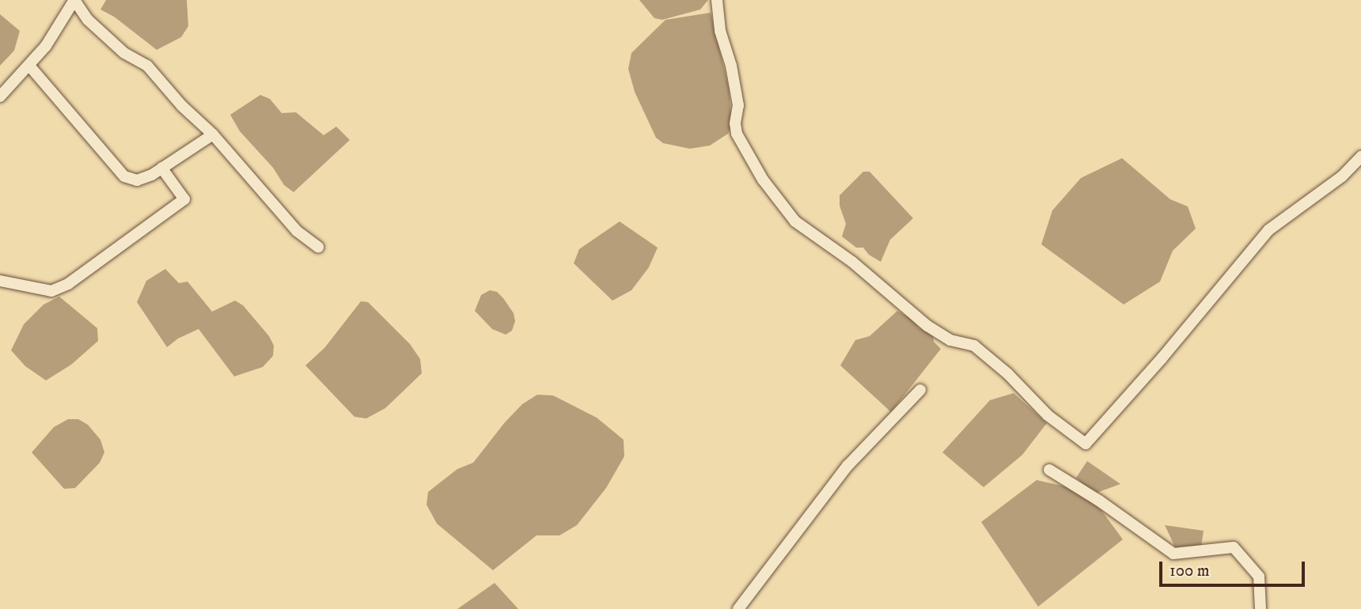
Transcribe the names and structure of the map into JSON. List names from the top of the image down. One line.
{"scale_bar":"100 m"}
